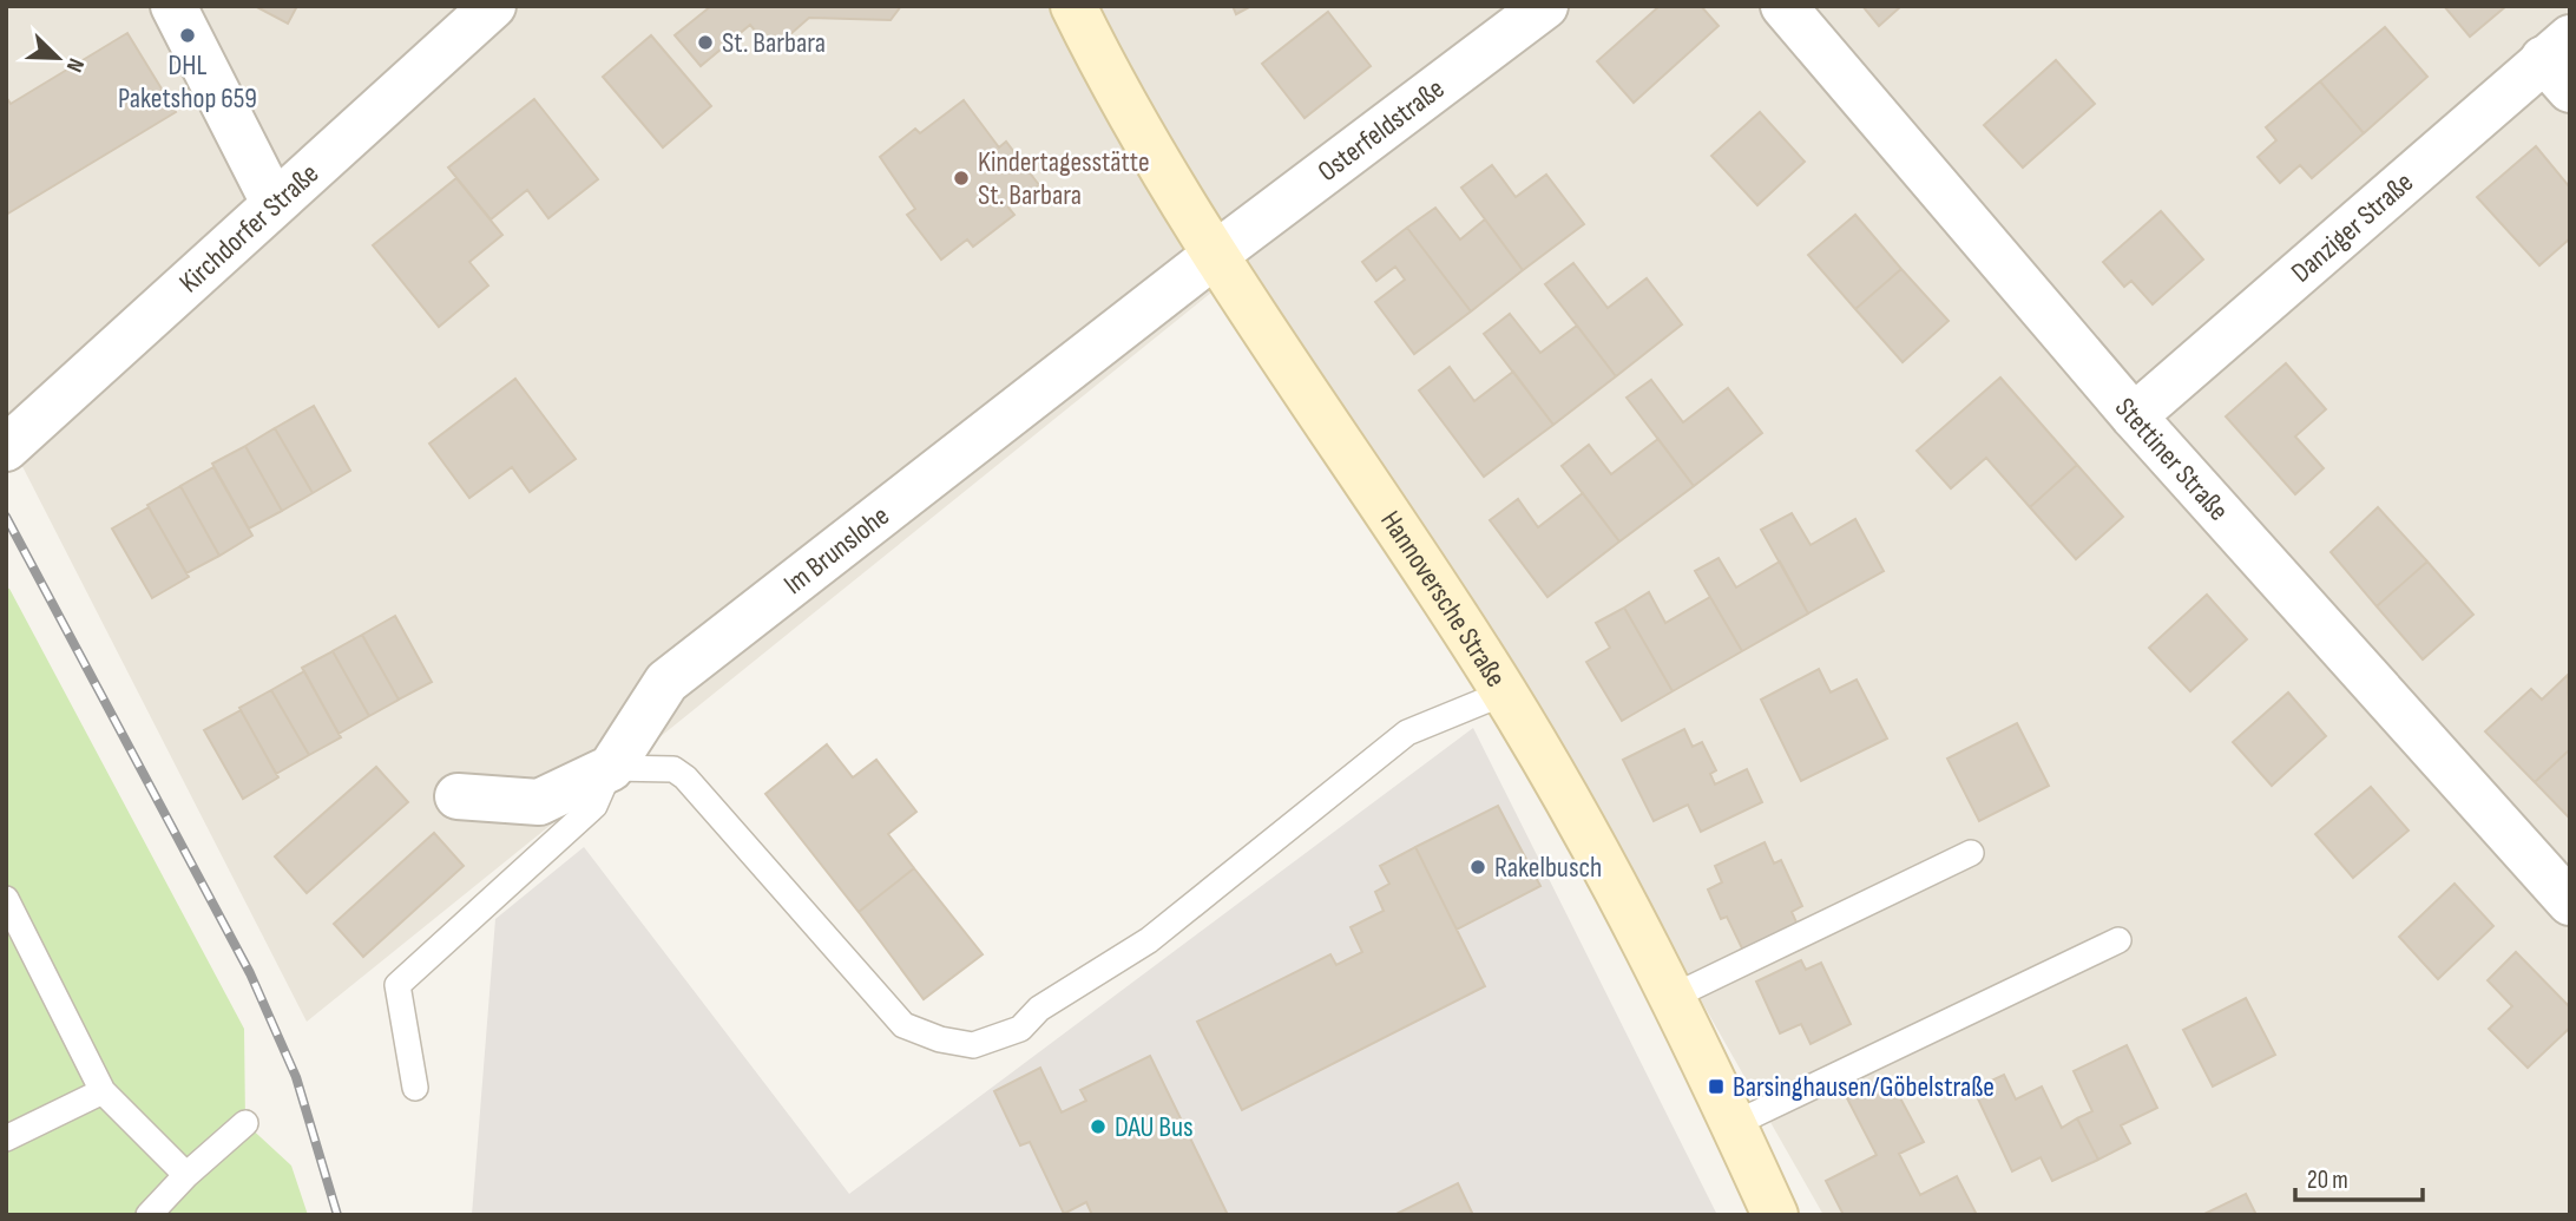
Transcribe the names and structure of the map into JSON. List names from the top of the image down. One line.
{"streets":{"street":["Osterfeldstraße","Kirchdorfer Straße","Danziger Straße","Stettiner Straße","Im Brunslohe","Hannoversche Straße"]},"crossings":[["Osterfeldstraße","Im Brunslohe"],["Osterfeldstraße","Hannoversche Straße"],["Danziger Straße","Stettiner Straße"],["Im Brunslohe","Hannoversche Straße"]],"places":{"other":["DHL Paketshop 659","St. Barbara","Kindertagesstätte St. Barbara","Rakelbusch","DAU Bus"],"transit":["Barsinghausen/Göbelstraße"]},"scale_bar":"20 m","north":"bottom right"}
